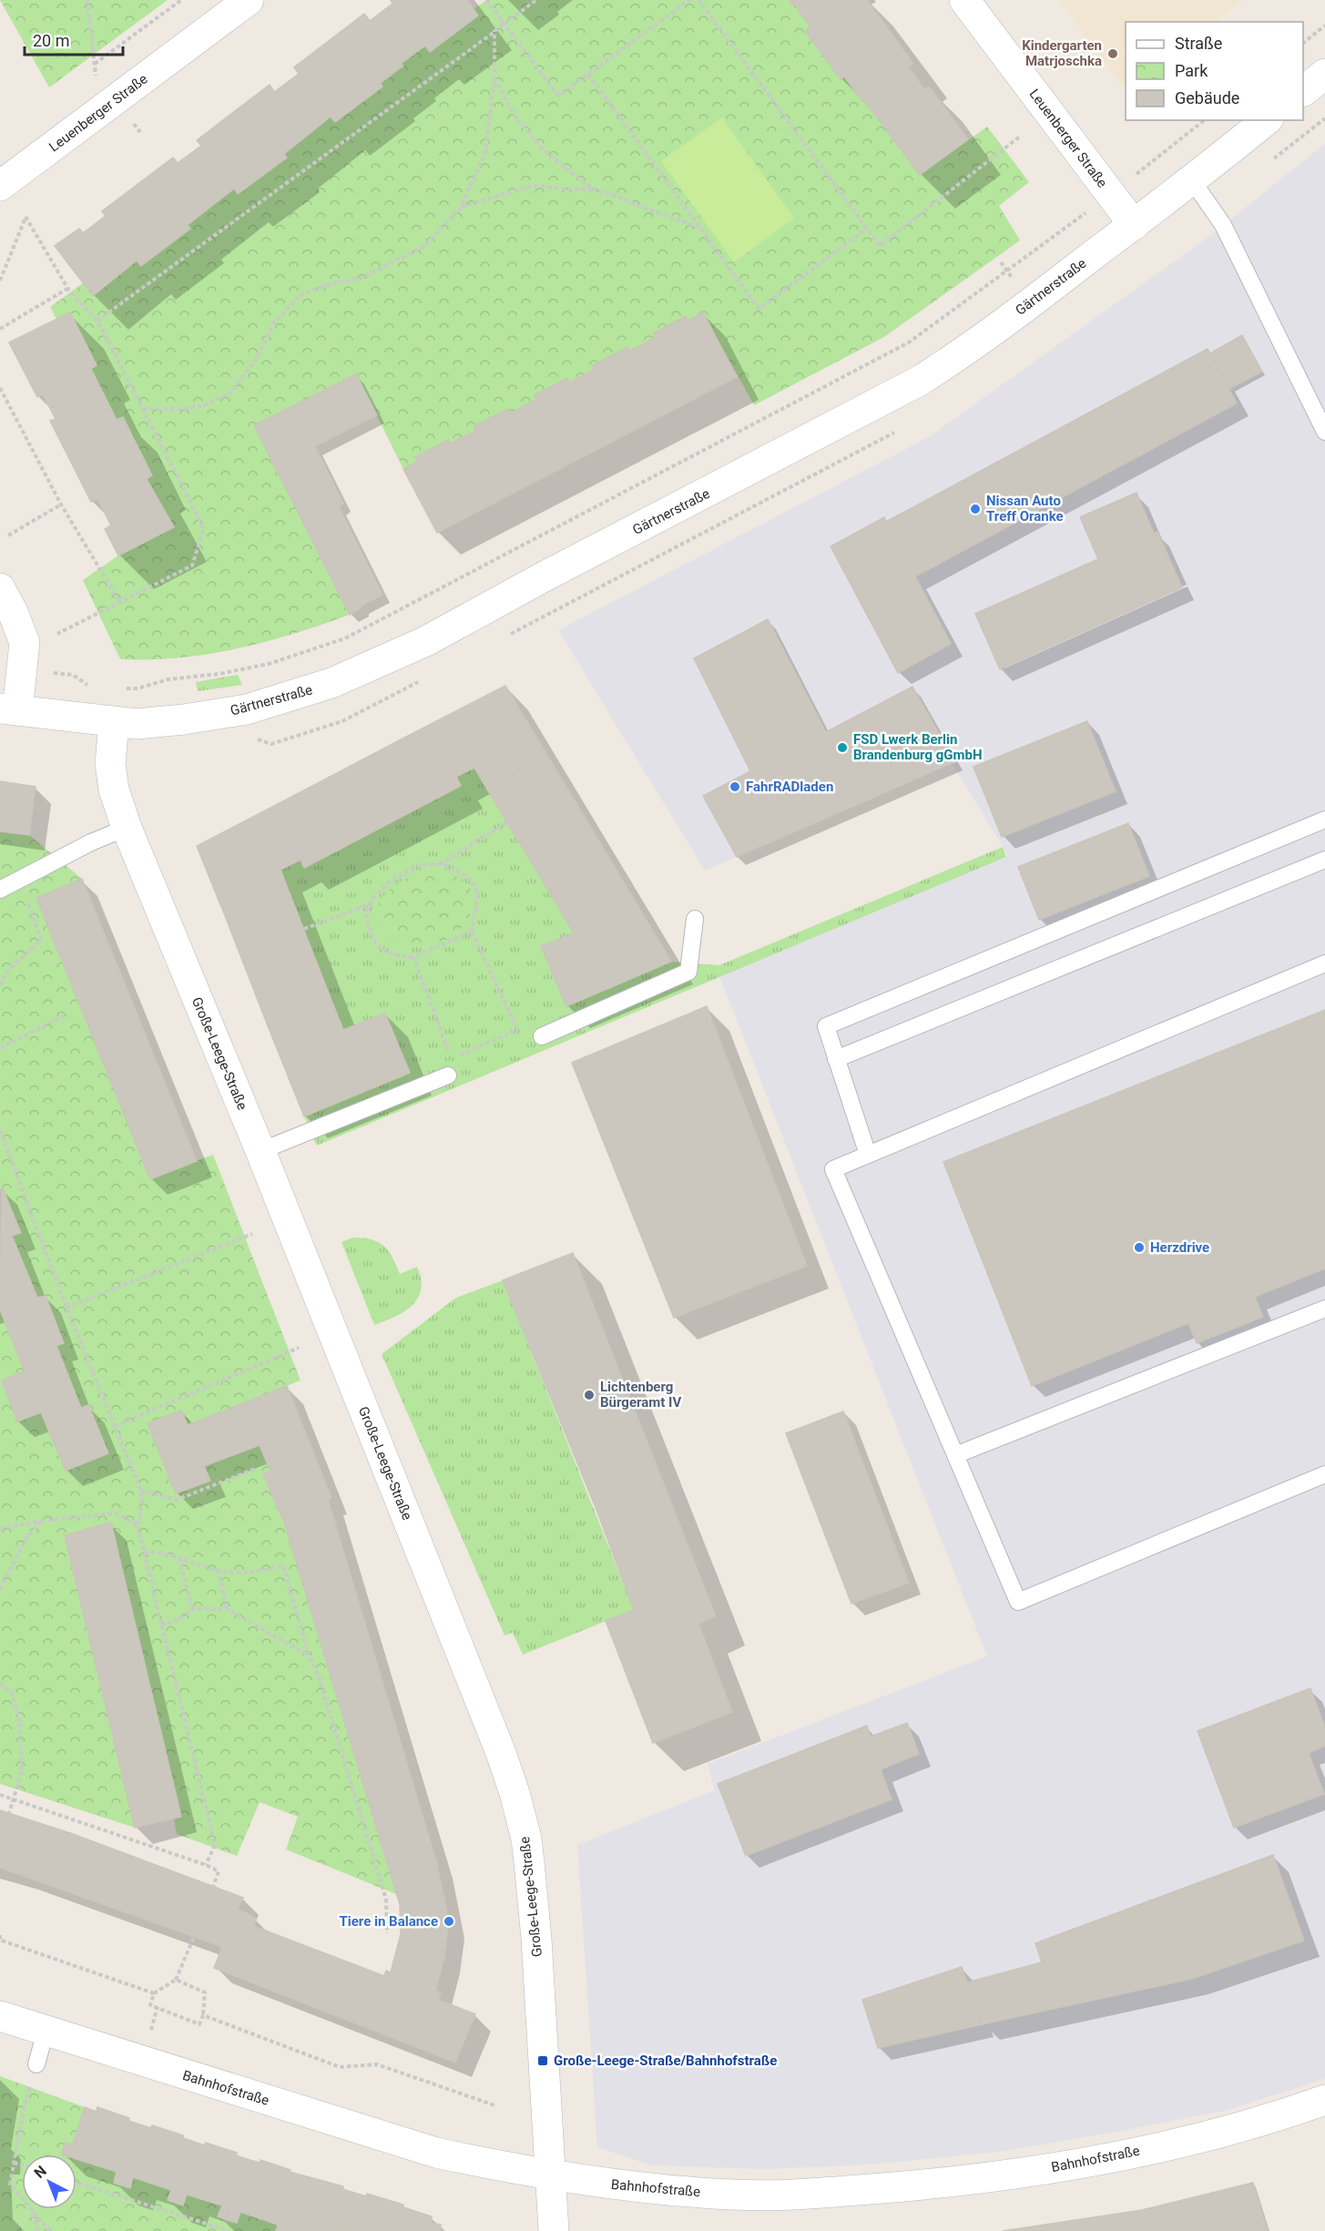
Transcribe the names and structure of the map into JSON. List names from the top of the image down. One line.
{"streets":{"street":["Leuenberger Straße","Gärtnerstraße","Große-Leege-Straße","Bahnhofstraße"]},"crossings":[["Leuenberger Straße","Gärtnerstraße"],["Gärtnerstraße","Große-Leege-Straße"],["Große-Leege-Straße","Bahnhofstraße"]],"places":{"other":["Kindergarten Matrjoschka","Nissan Auto Treff Oranke","FSD Lwerk Berlin Brandenburg gGmbH","FahrRADladen","Herzdrive","Lichtenberg Bürgeramt IV","Tiere in Balance"],"transit":["Große-Leege-Straße/Bahnhofstraße"]},"legend":["Straße","Park","Gebäude"],"scale_bar":"20 m","north":"top left"}
